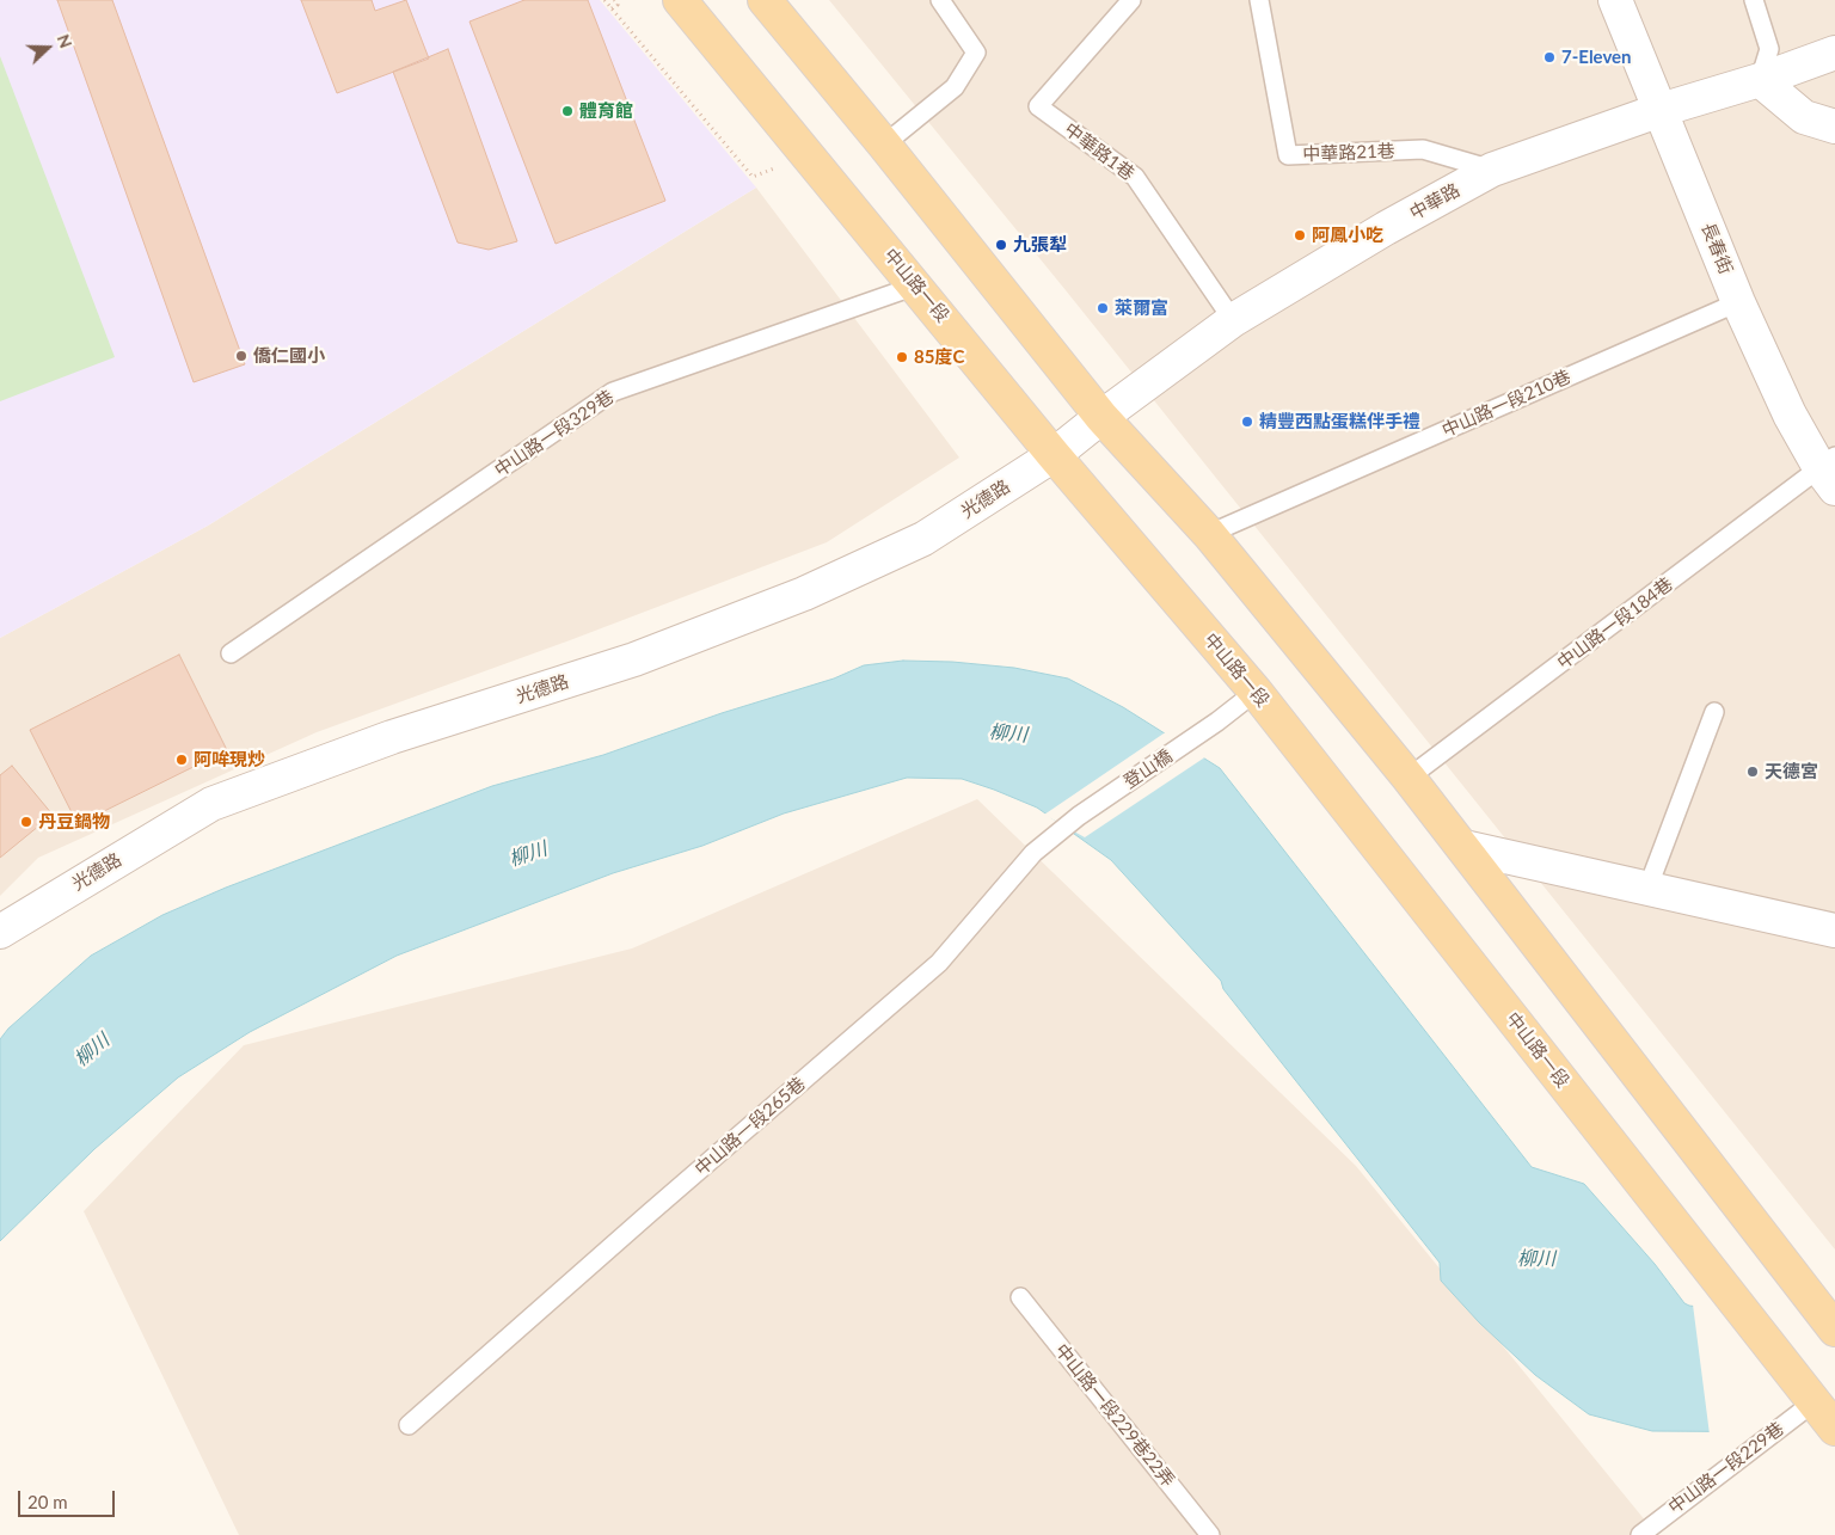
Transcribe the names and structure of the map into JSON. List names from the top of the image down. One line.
{"streets":{"main road":["中山路一段"],"street":["中華路","長春街","光德路"],"lane":["中華路1巷","中華路21巷","中山路一段210巷","中山路一段329巷","中山路一段184巷","登山橋","中山路一段265巷","中山路一段229巷22弄","中山路一段229巷"]},"crossings":[["中華路1巷","中華路"],["中華路21巷","中華路"],["中華路","長春街"],["中華路","中山路一段"],["中華路","光德路"],["長春街","中山路一段210巷"],["長春街","中山路一段184巷"],["中山路一段","中山路一段210巷"],["中山路一段","中山路一段329巷"],["中山路一段","光德路"],["中山路一段","中山路一段184巷"],["中山路一段","登山橋"],["中山路一段","中山路一段229巷"],["登山橋","中山路一段265巷"]],"water":["柳川"],"places":["7-Eleven","體育館","阿鳳小吃","九張犁","萊爾富","僑仁國小","85度C","精豐西點蛋糕伴手禮","阿哞現炒","天德宮","丹豆鍋物"],"scale_bar":"20 m","north":"right"}
